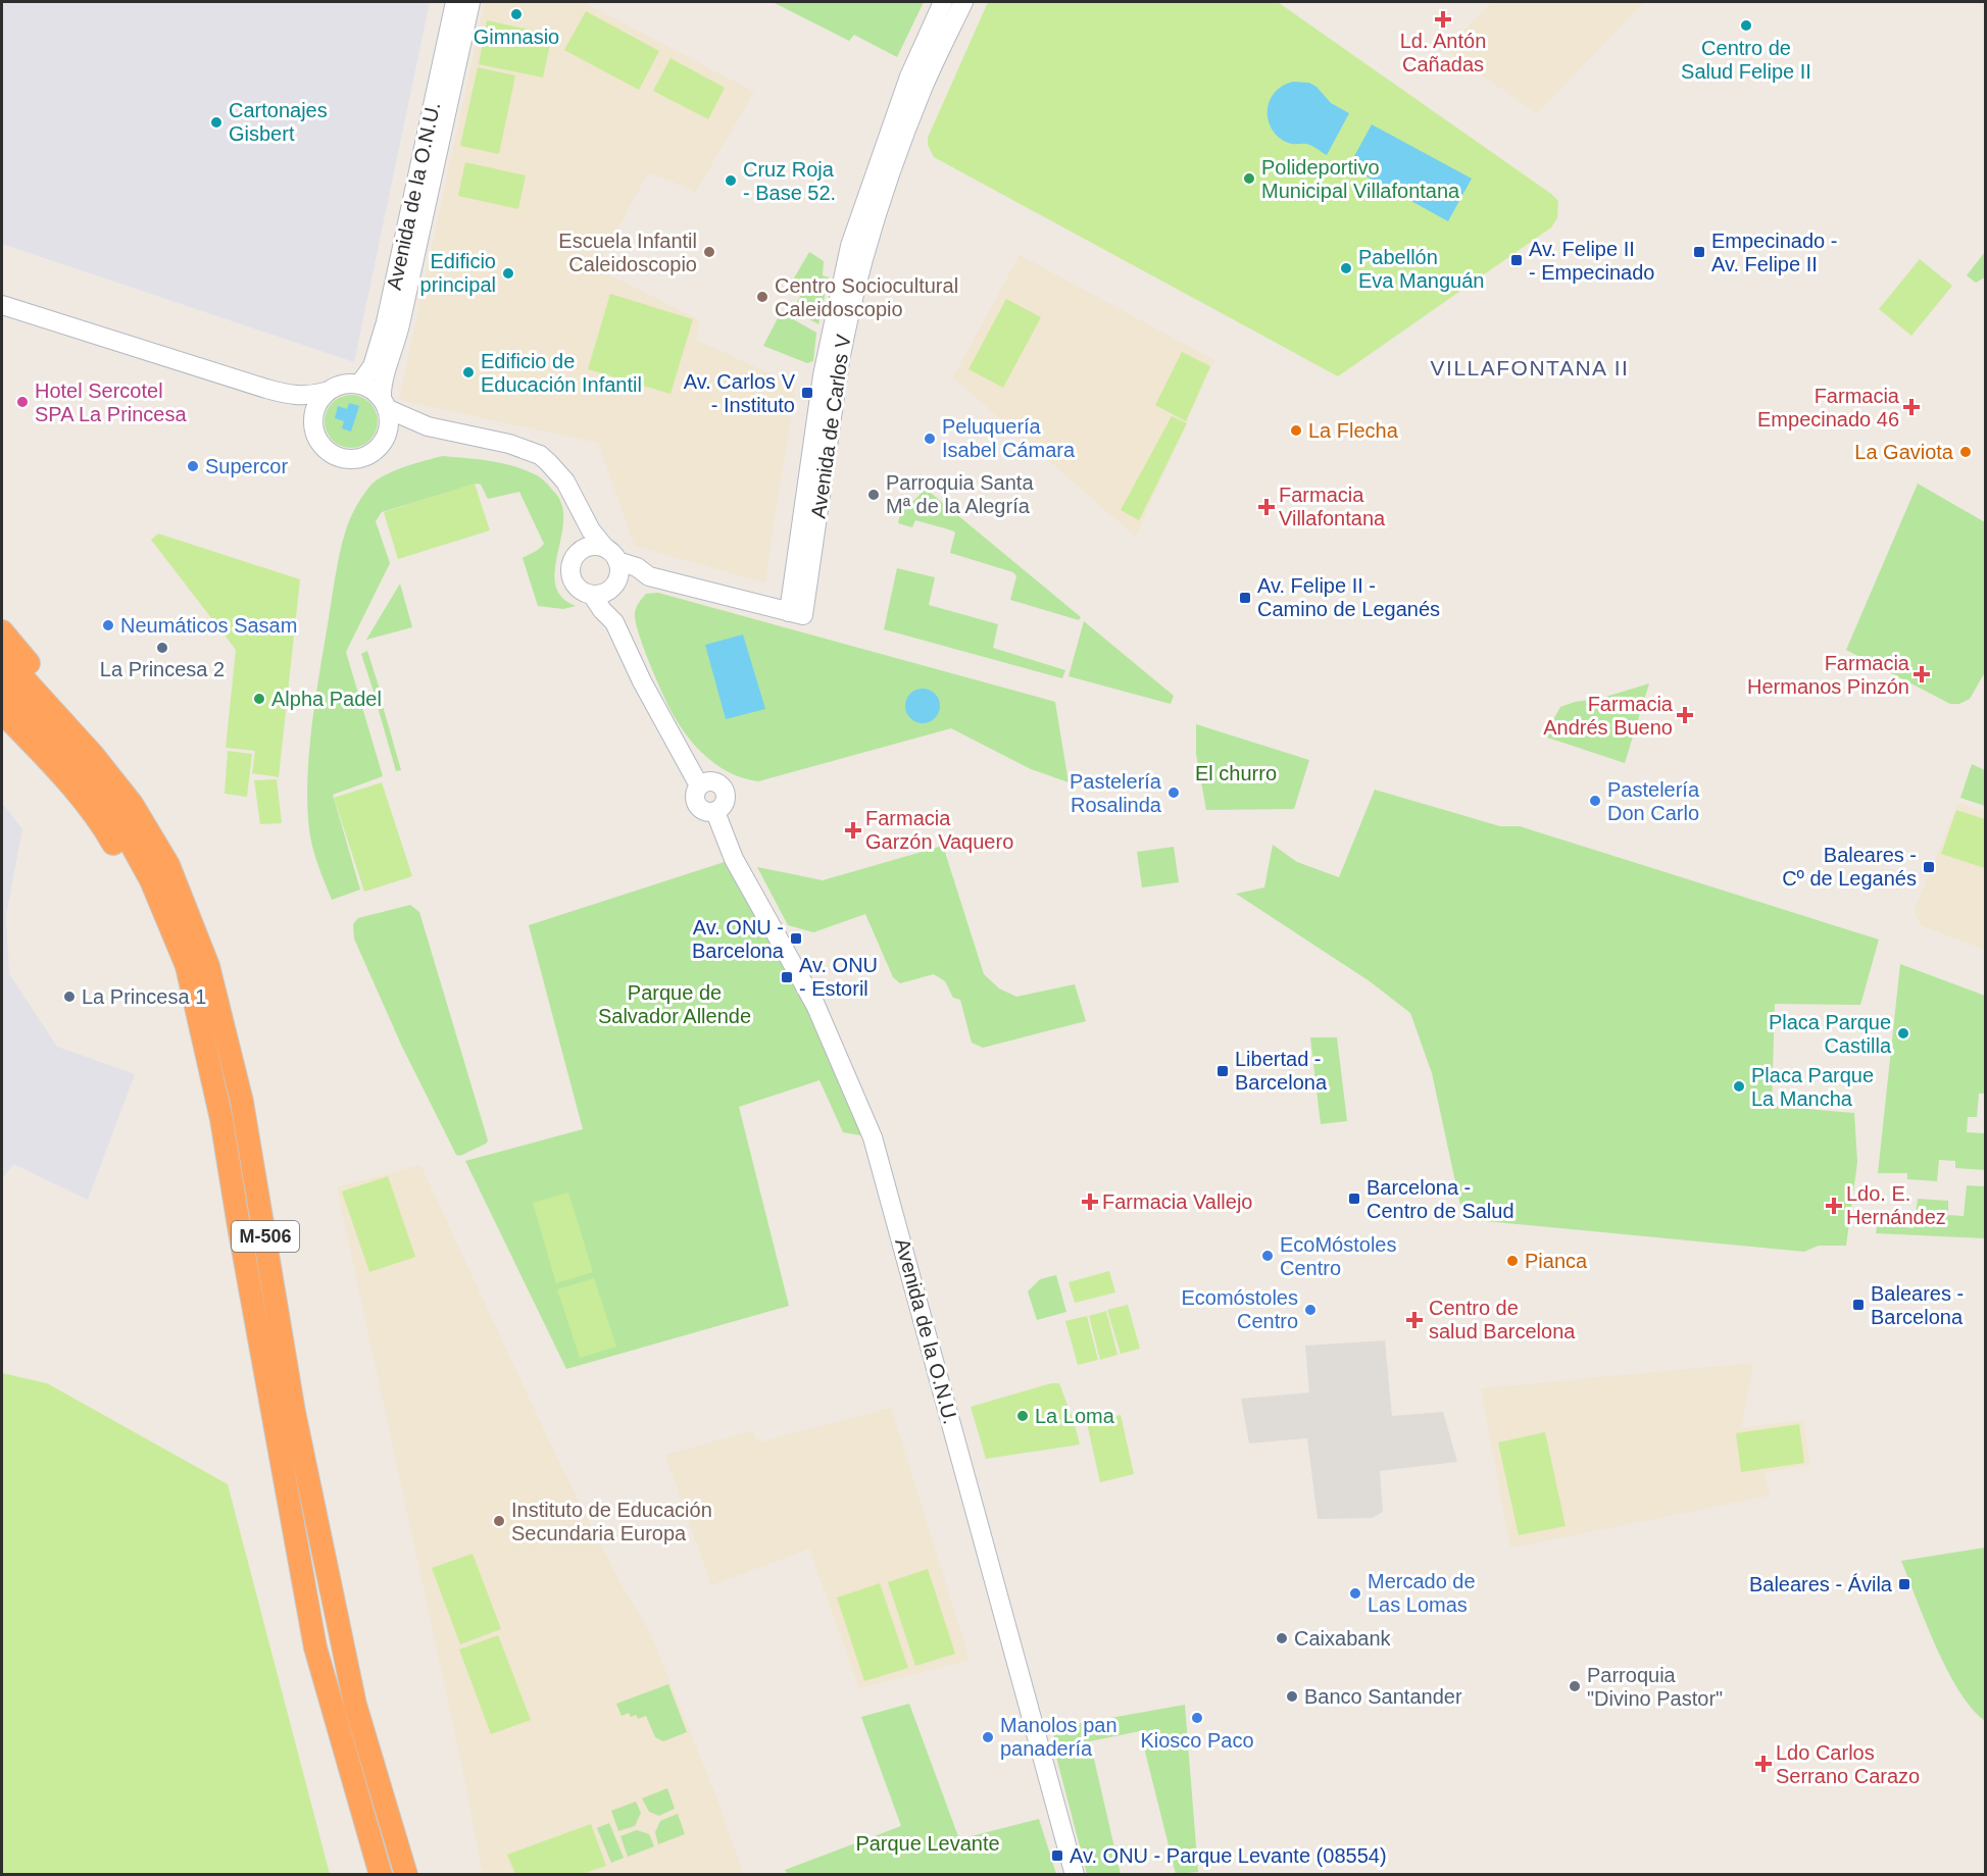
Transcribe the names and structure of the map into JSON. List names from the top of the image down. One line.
{"streets":{"highway":["M-506"],"street":["Avenida de la O.N.U.","Avenida de Carlos V"]},"districts":["VILLAFONTANA II"],"parks":["El churro","Parque de Salvador Allende","Parque Levante"],"places":{"other":["Gimnasio","Centro de Salud Felipe II","Cartonajes Gisbert","Polideportivo Municipal Villafontana","Cruz Roja - Base 52.","Escuela Infantil Caleidoscopio","Pabellón Eva Manguán","Edificio principal","Centro Sociocultural Caleidoscopio","Edificio de Educación Infantil","Hotel Sercotel SPA La Princesa","La Flecha","Peluquería Isabel Cámara","La Gaviota","Supercor","Parroquia Santa Mª de la Alegría","Neumáticos Sasam","La Princesa 2","Alpha Padel","Pastelería Rosalinda","Pastelería Don Carlo","La Princesa 1","Placa Parque Castilla","Placa Parque La Mancha","EcoMóstoles Centro","Pianca","Ecomóstoles Centro","La Loma","Instituto de Educación Secundaria Europa","Mercado de Las Lomas","Caixabank","Parroquia \"Divino Pastor\"","Banco Santander","Kiosco Paco","Manolos pan panadería"],"health":["Ld. Antón Cañadas","Farmacia Empecinado 46","Farmacia Villafontana","Farmacia Hermanos Pinzón","Farmacia Andrés Bueno","Farmacia Garzón Vaquero","Farmacia Vallejo","Ldo. E. Hernández","Centro de salud Barcelona","Ldo Carlos Serrano Carazo"],"transit":["Empecinado - Av. Felipe II","Av. Felipe II - Empecinado","Av. Carlos V - Instituto","Av. Felipe II - Camino de Leganés","Baleares - Cº de Leganés","Av. ONU - Barcelona","Av. ONU - Estoril","Libertad - Barcelona","Barcelona - Centro de Salud","Baleares - Barcelona","Baleares - Ávila","Av. ONU - Parque Levante (08554)"]}}
